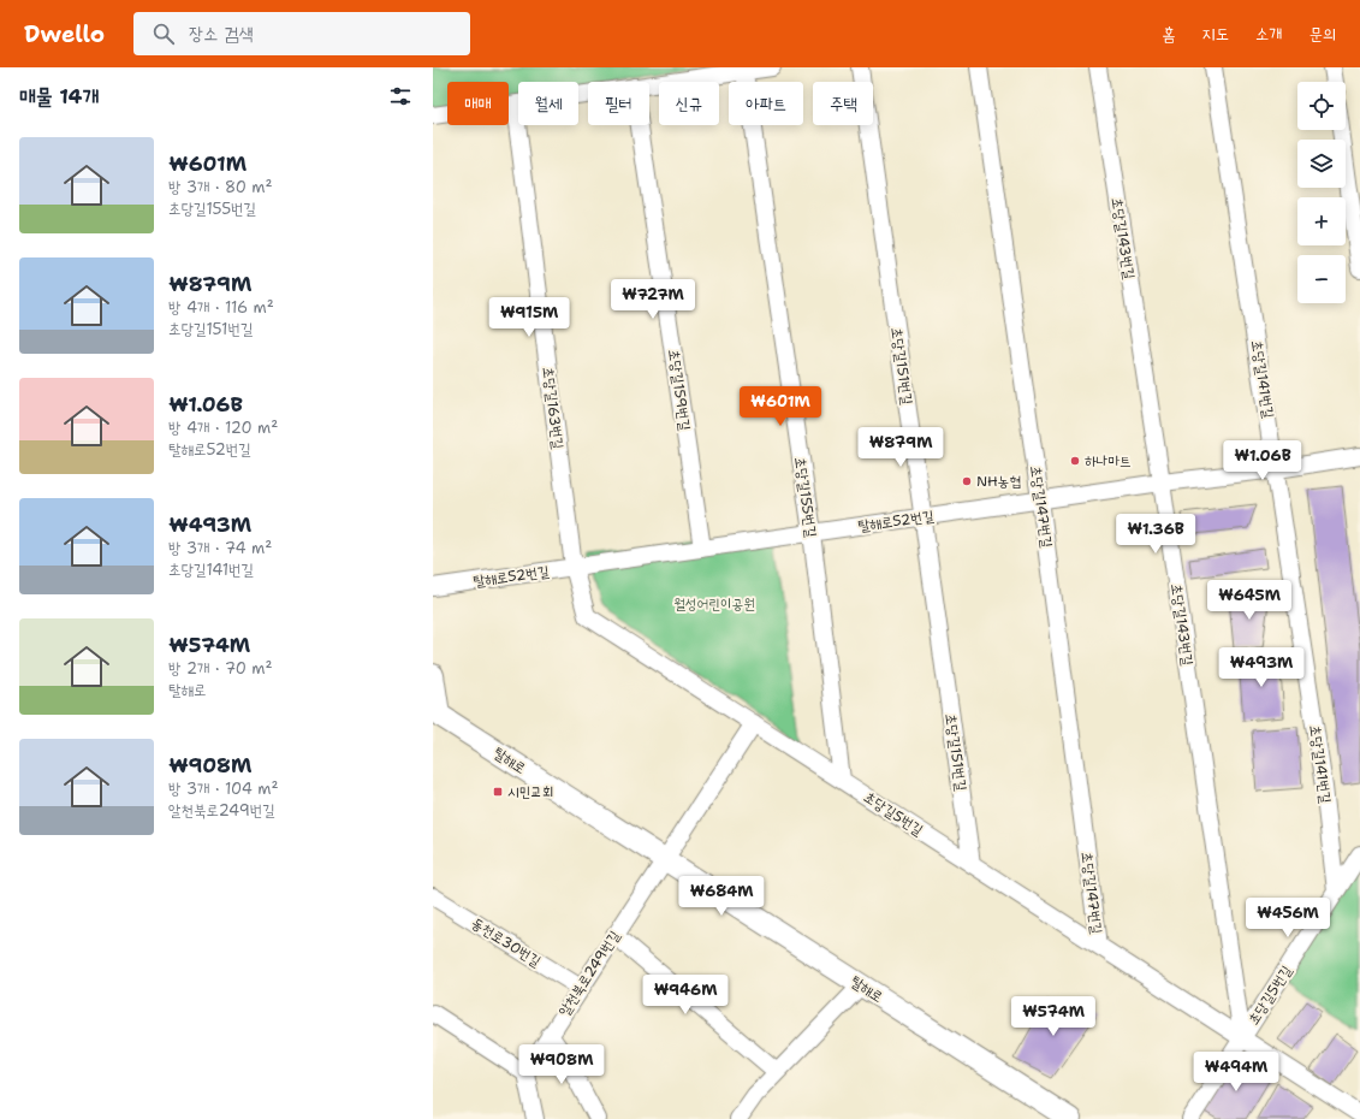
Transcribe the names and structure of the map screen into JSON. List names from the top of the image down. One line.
{"streets":{"street":["초당길143번길","초당길151번길","초당길141번길","초당길159번길","초당길163번길","초당길155번길","초당길147번길","탈해로52번길","탈해로","초당길5번길","동천로30번길","알천북로249번길"]},"crossings":[["초당길143번길","탈해로52번길"],["초당길143번길","초당길5번길"],["초당길151번길","탈해로52번길"],["초당길151번길","초당길5번길"],["초당길141번길","탈해로52번길"],["초당길141번길","초당길5번길"],["초당길159번길","탈해로52번길"],["초당길163번길","탈해로52번길"],["초당길163번길","초당길5번길"],["초당길155번길","탈해로52번길"],["초당길155번길","초당길5번길"],["초당길147번길","탈해로52번길"],["초당길147번길","초당길5번길"],["탈해로52번길","초당길5번길"],["탈해로","알천북로249번길"],["동천로30번길","알천북로249번길"]],"parks":["월성어린이공원"],"places":{"other":["하나마트","NH농협"],"transit":["시민교회"]},"page":{"header":"Dwello","search":"장소 검색","nav":["홈","지도","소개","문의"],"heading":"매물 14개","map_buttons":["+","−"],"chip":["매매","월세","필터","신규","아파트","주택"],"list":[{"name":"₩601M","note":"방 3개 · 80 m² · 초당길155번길"},{"name":"₩879M","note":"방 4개 · 116 m² · 초당길151번길"},{"name":"₩1.06B","note":"방 4개 · 120 m² · 탈해로52번길"},{"name":"₩493M","note":"방 3개 · 74 m² · 초당길141번길"},{"name":"₩574M","note":"방 2개 · 70 m² · 탈해로"},{"name":"₩908M","note":"방 3개 · 104 m² · 알천북로249번길"}],"price":["₩727M","₩915M","₩601M","₩879M","₩1.06B","₩1.36B","₩645M","₩493M","₩684M","₩456M","₩946M","₩574M","₩908M","₩494M"]}}
